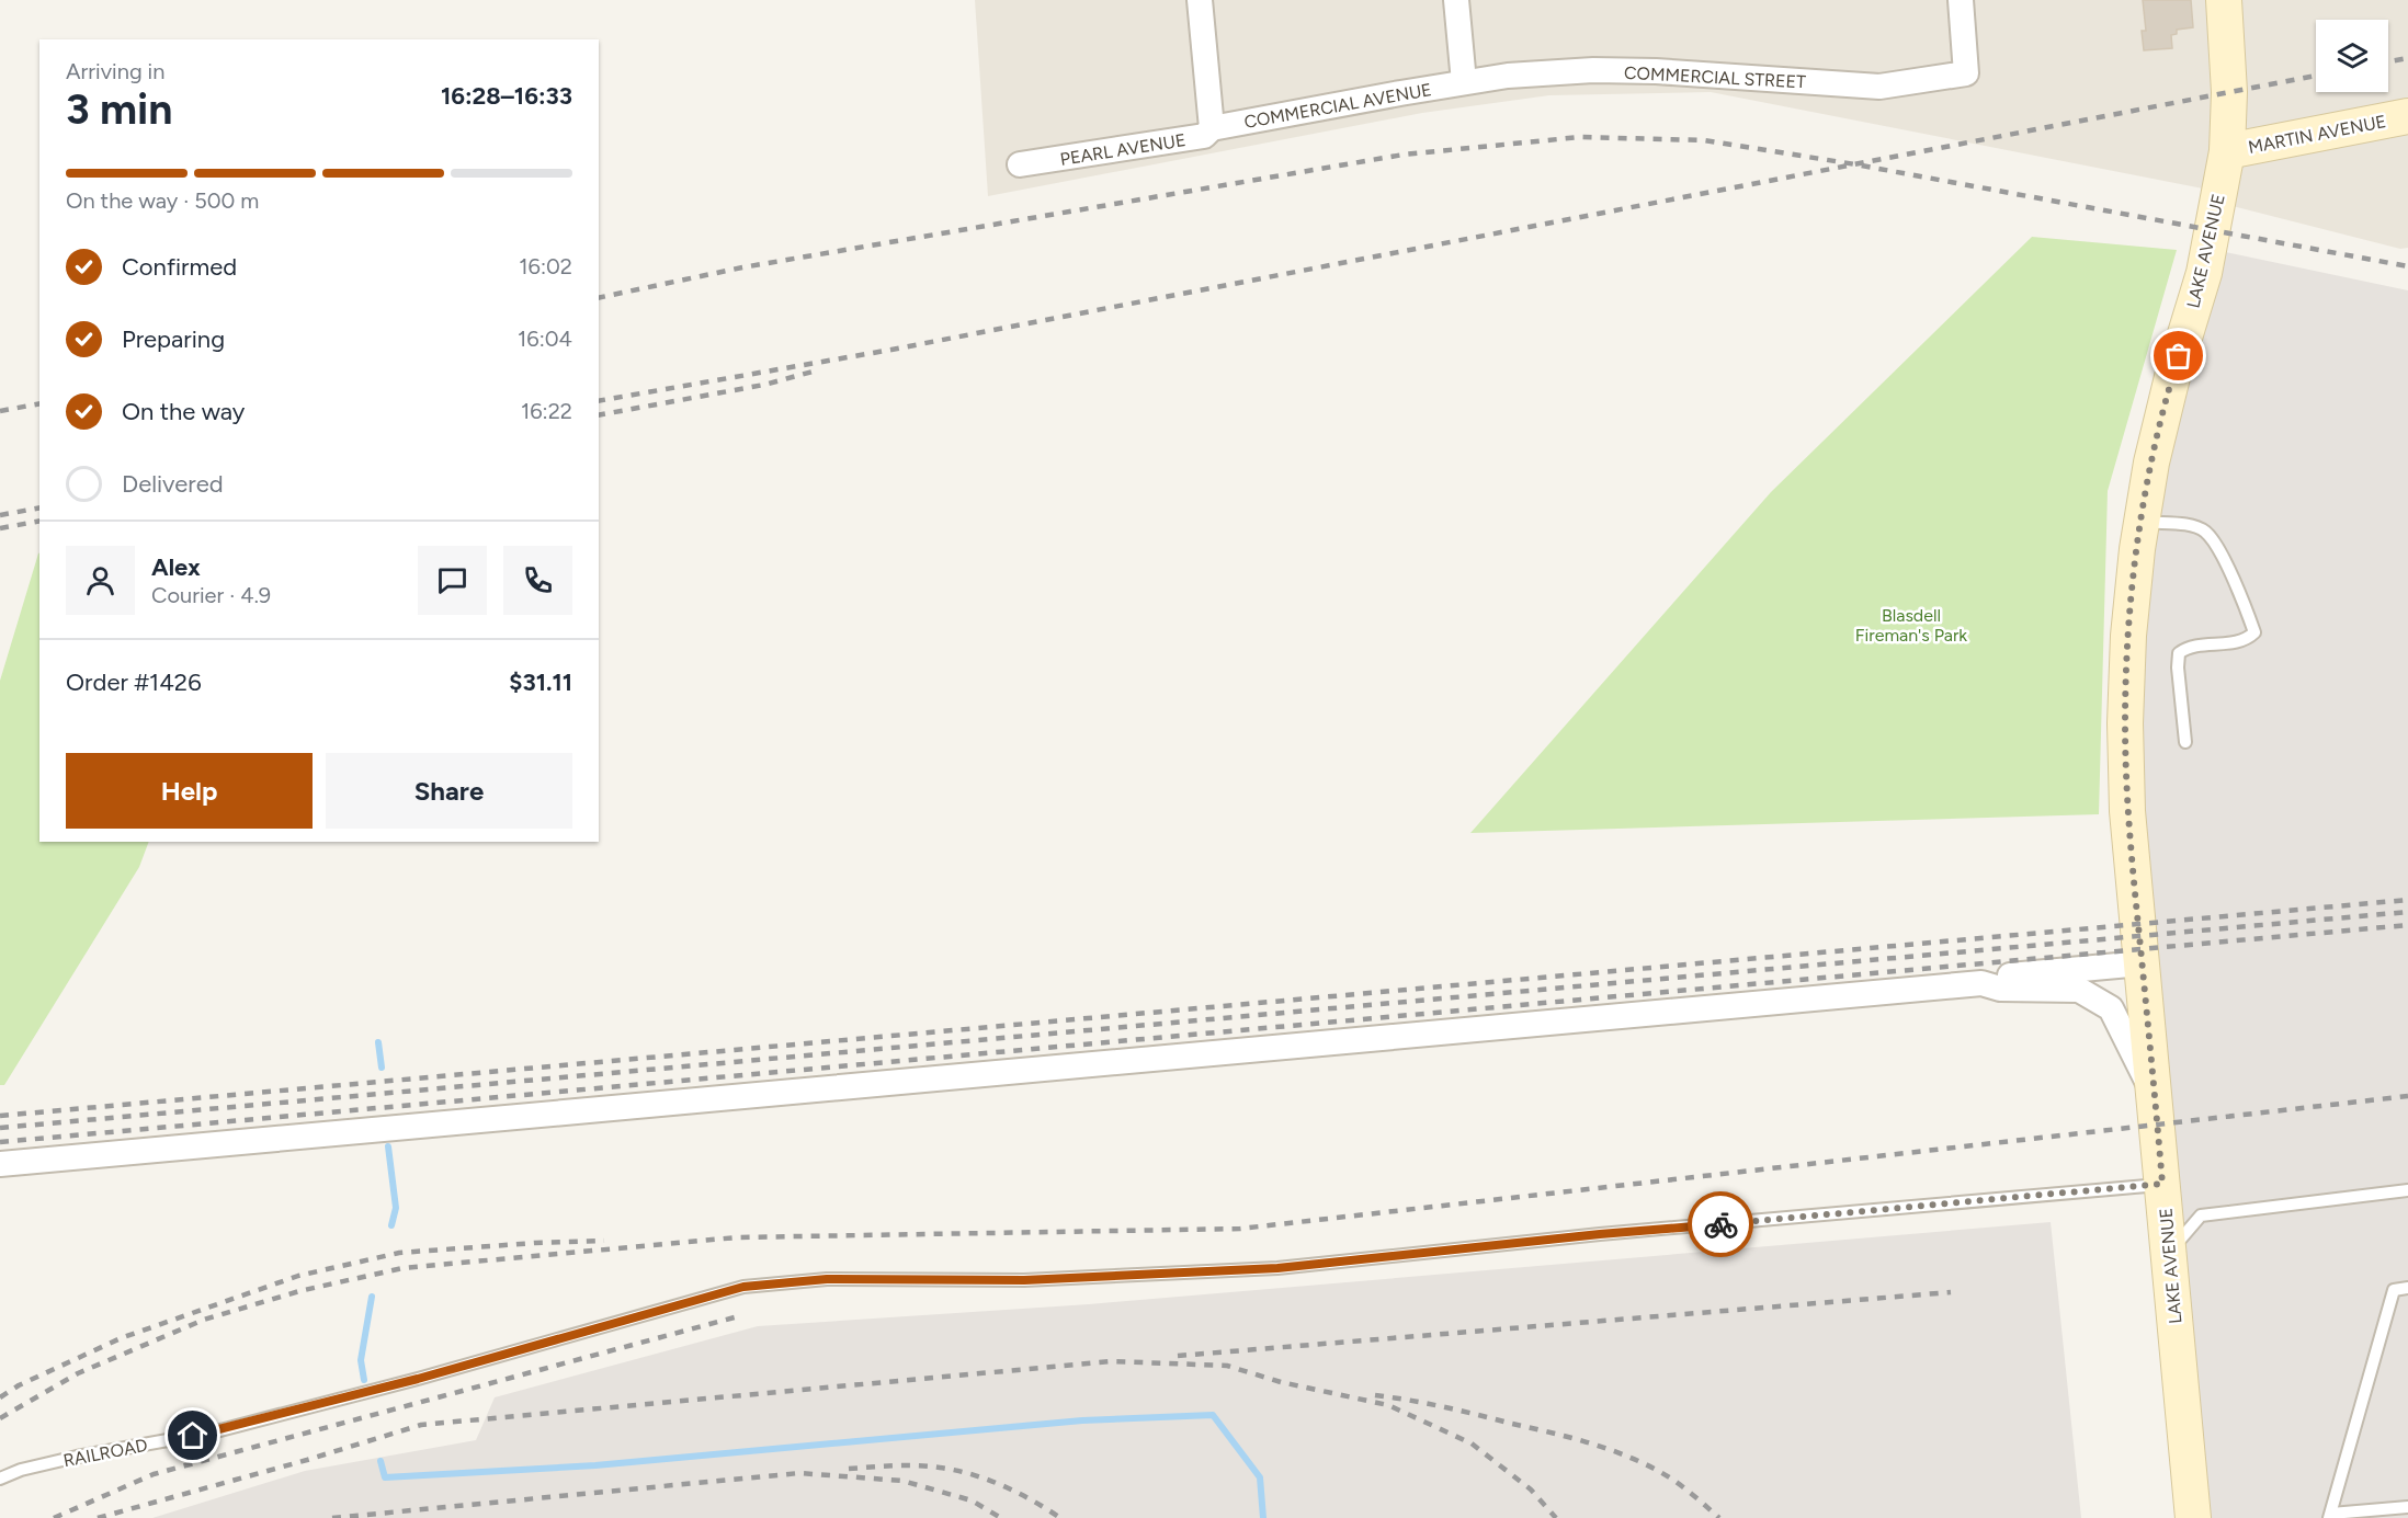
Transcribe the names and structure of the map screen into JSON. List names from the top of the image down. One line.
{"streets":{"street":["COMMERCIAL STREET","COMMERCIAL AVENUE","MARTIN AVENUE","PEARL AVENUE","LAKE AVENUE"],"lane":["RAILROAD"]},"crossings":[["COMMERCIAL STREET","COMMERCIAL AVENUE"],["COMMERCIAL AVENUE","PEARL AVENUE"],["MARTIN AVENUE","LAKE AVENUE"],["LAKE AVENUE","RAILROAD"]],"parks":["Blasdell Fireman's Park"],"page":{"heading":["3 min","Arriving in","16:28–16:33"],"panel":["Alex","Courier · 4.9","Order #1426","$31.11"],"bar":"On the way · 500 m","list":[["Confirmed","16:02"],["Preparing","16:04"],["On the way","16:22"],"Delivered"],"buttons":["Help","Share"]}}
